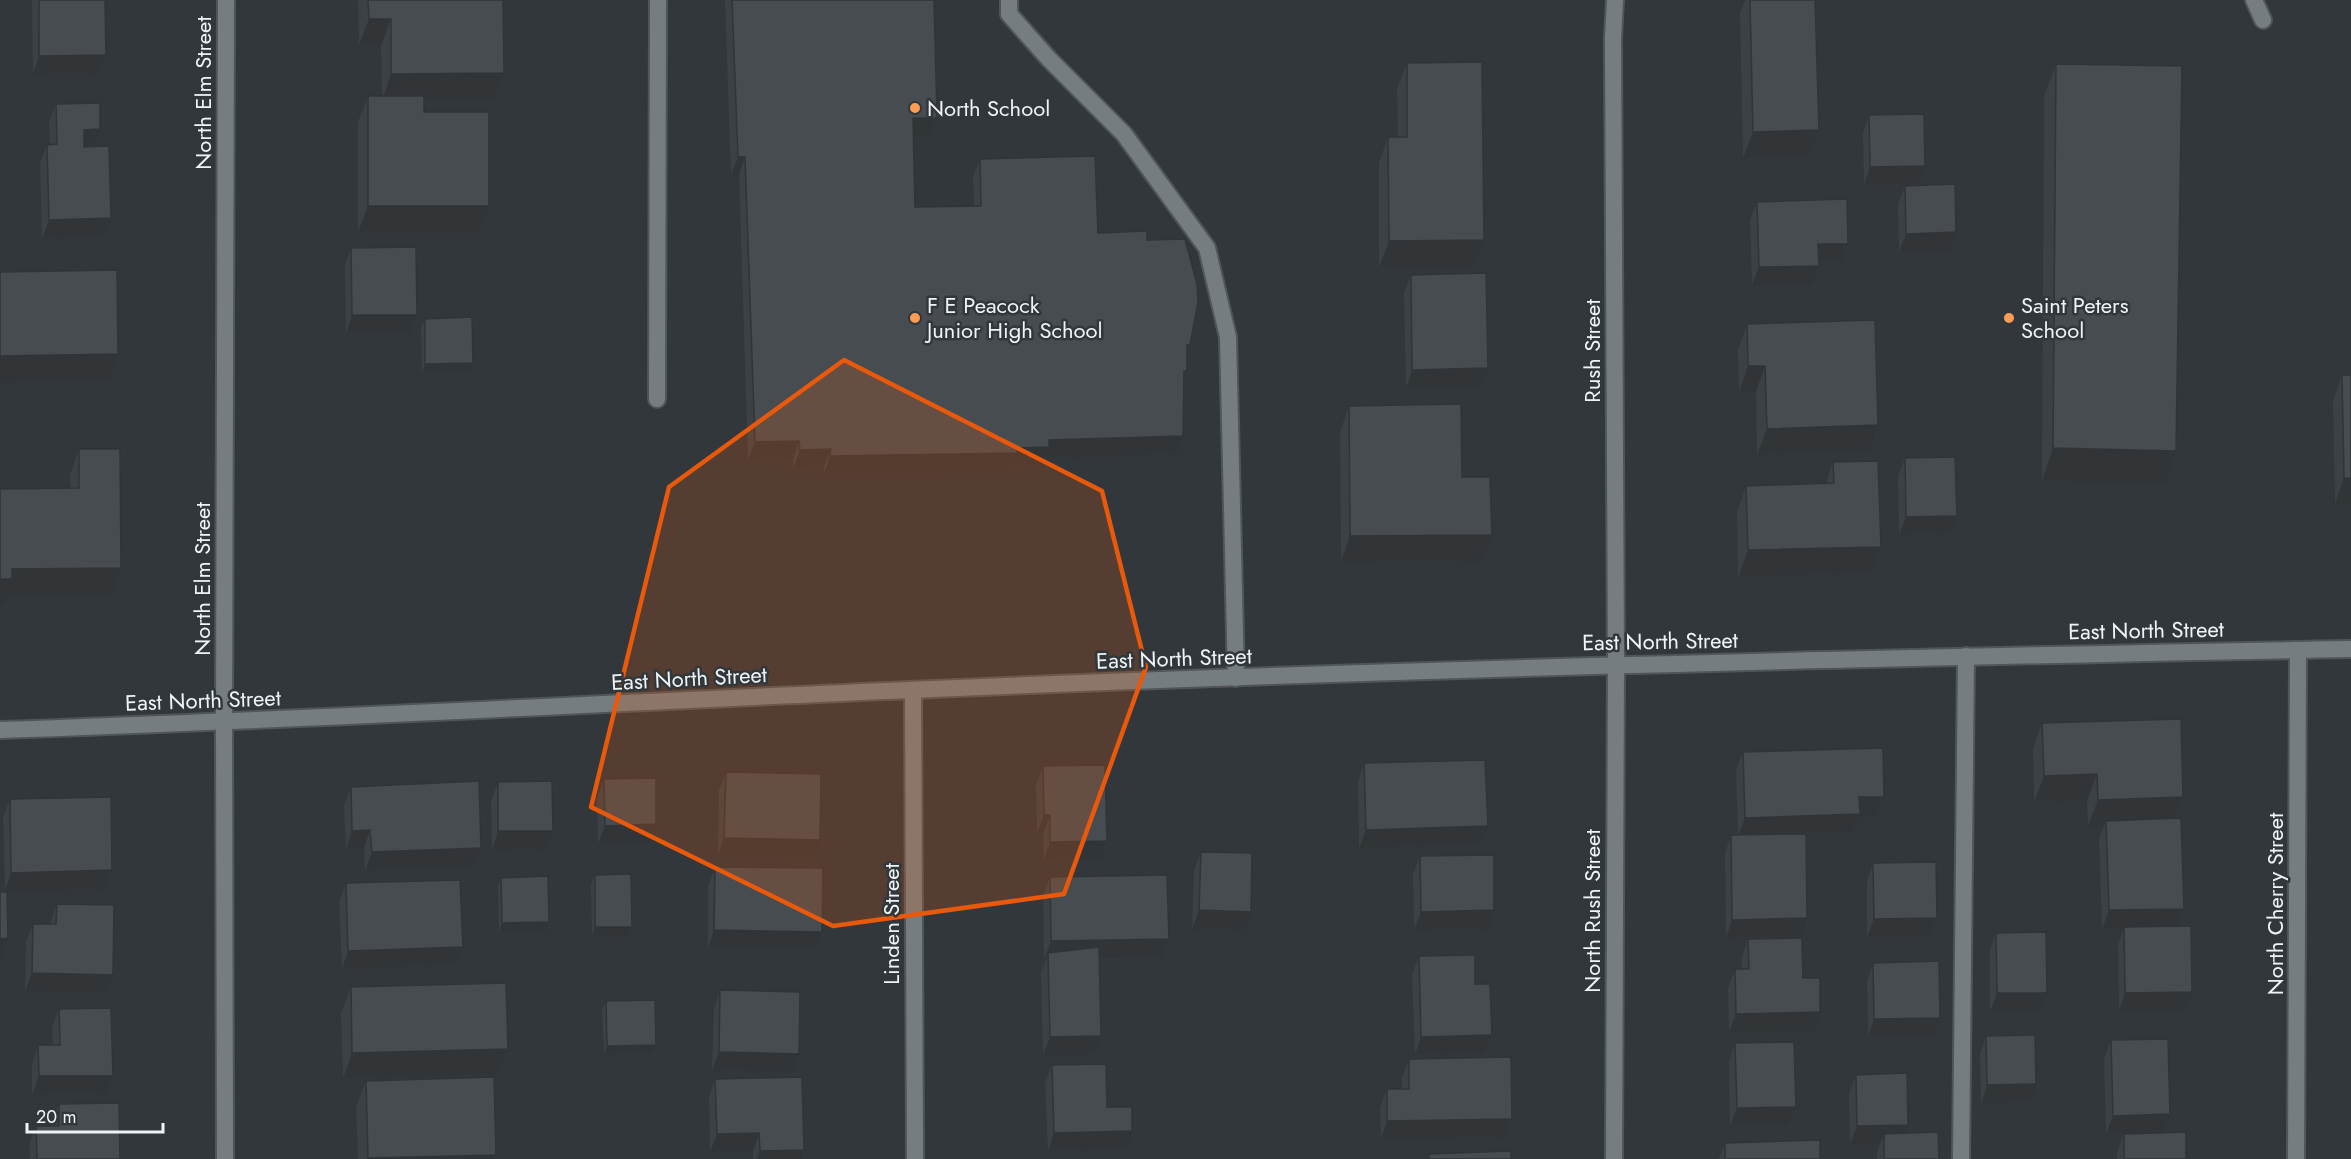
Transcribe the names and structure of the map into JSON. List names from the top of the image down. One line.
{"streets":{"street":["North Elm Street","Rush Street","East North Street","North Cherry Street","North Rush Street","Linden Street"]},"crossings":[["North Elm Street","East North Street"],["Rush Street","East North Street"],["Rush Street","North Rush Street"],["East North Street","North Cherry Street"],["East North Street","North Rush Street"],["East North Street","Linden Street"]],"places":["North School","F E Peacock Junior High School","Saint Peters School"],"scale_bar":"20 m"}
